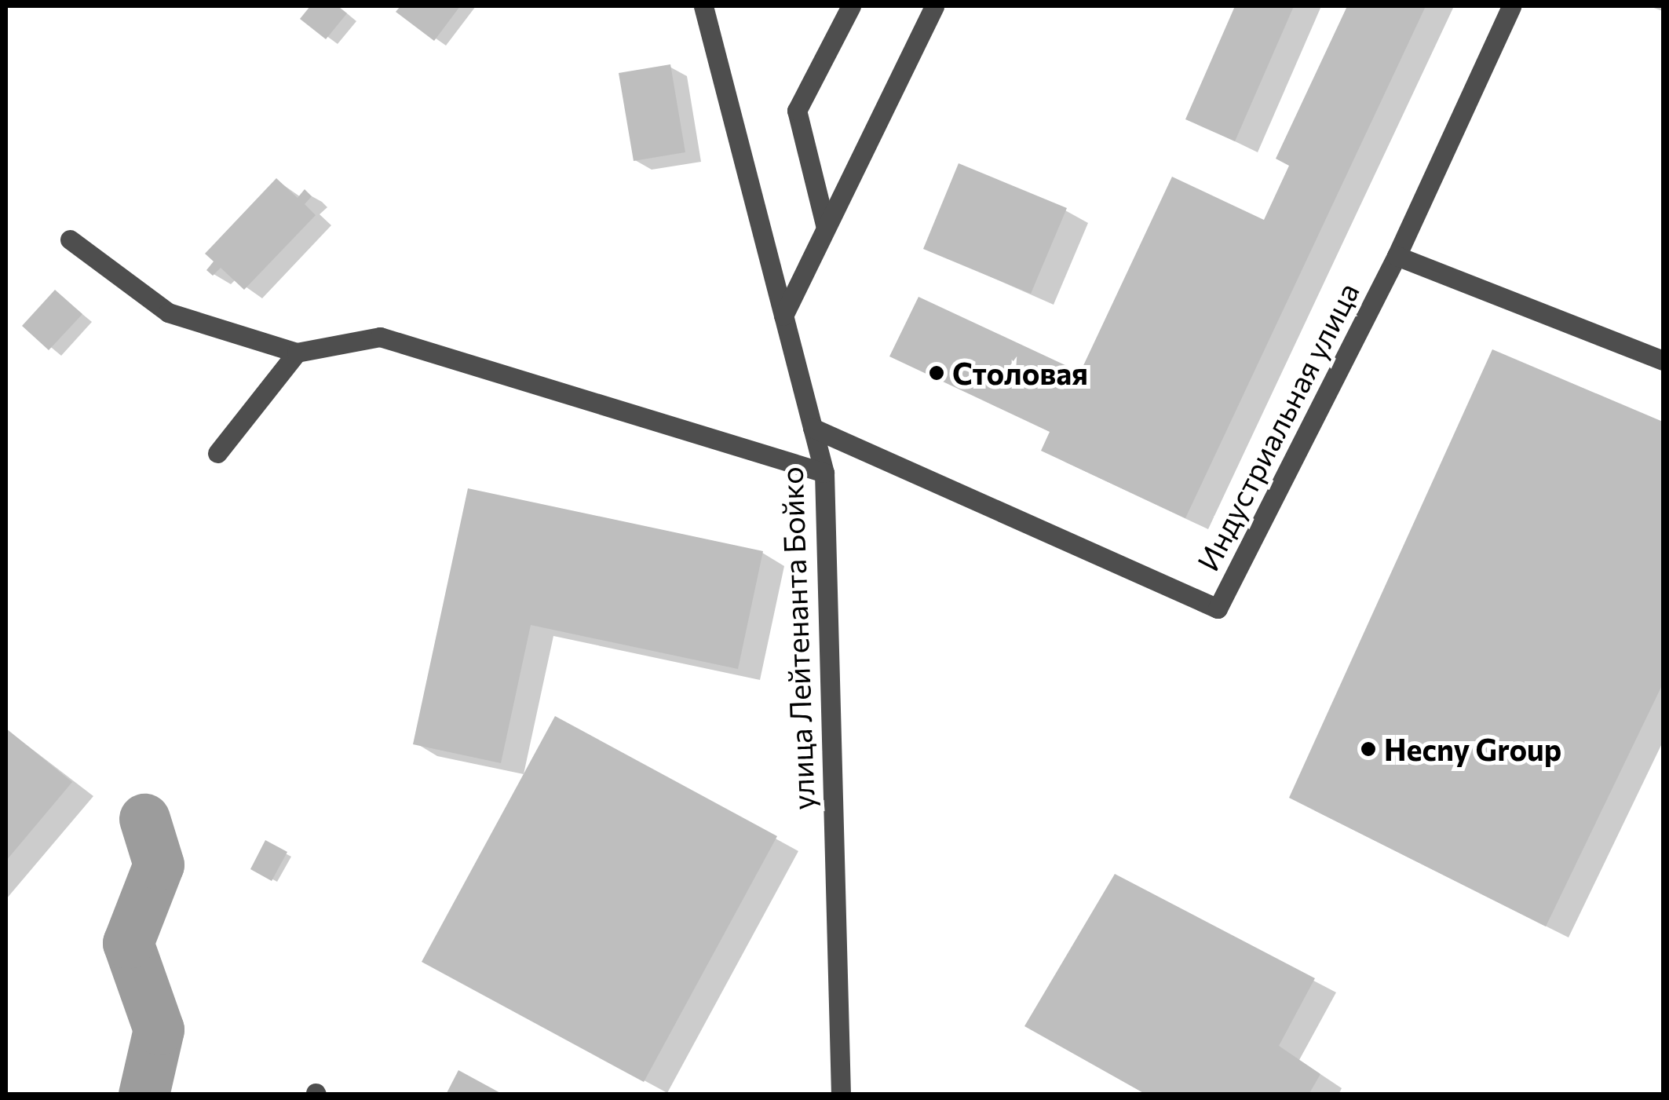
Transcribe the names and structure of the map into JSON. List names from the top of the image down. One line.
{"streets":{"street":["Индустриальная улица","улица Лейтенанта Бойко"]},"crossings":[["Индустриальная улица","улица Лейтенанта Бойко"]],"places":["Столовая","Hecny Group"]}
